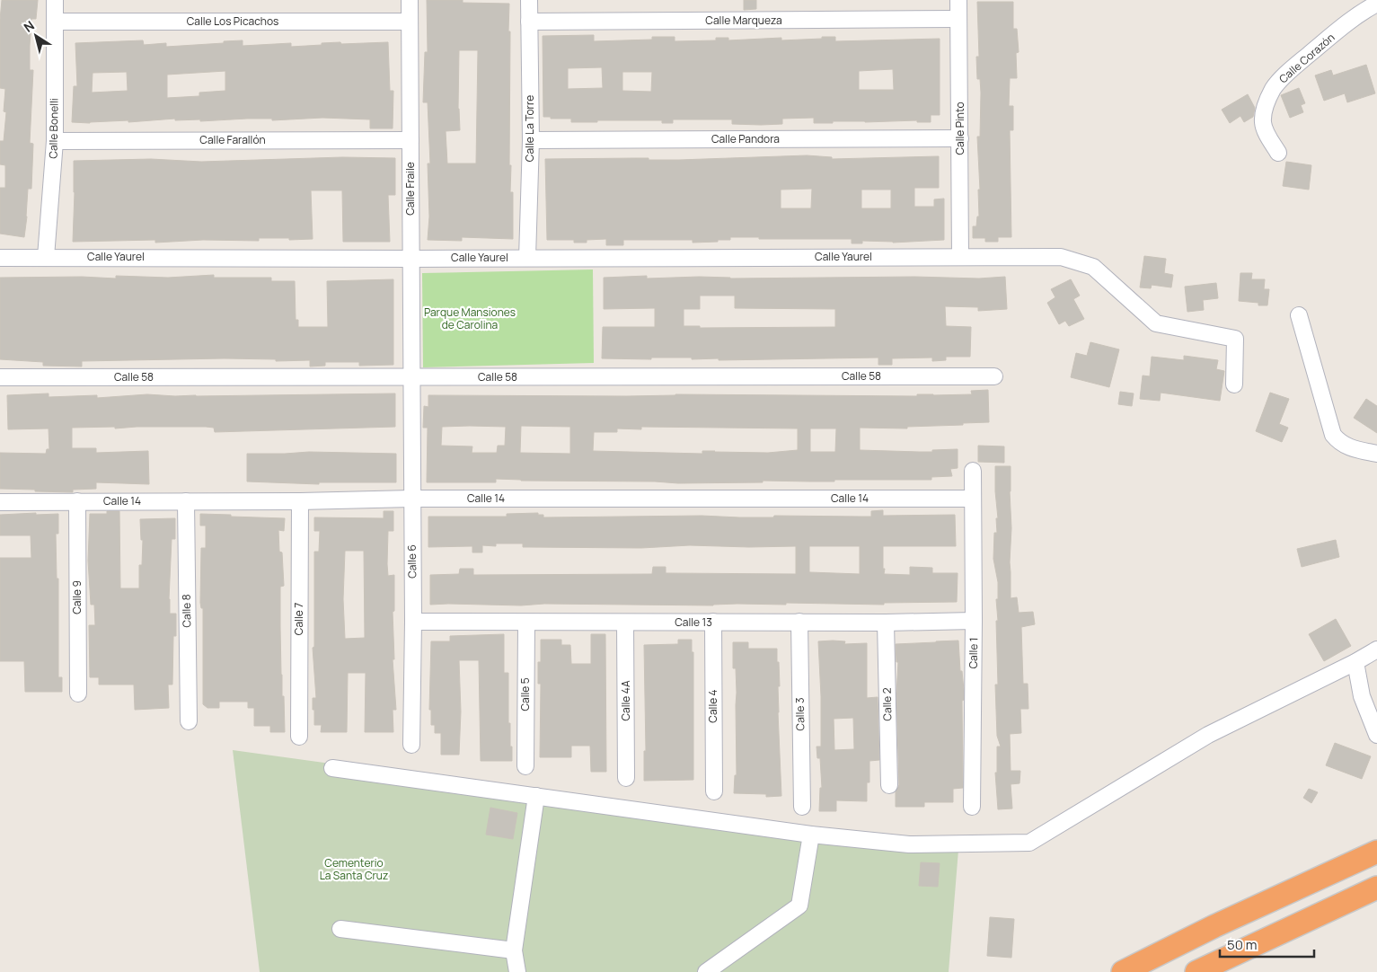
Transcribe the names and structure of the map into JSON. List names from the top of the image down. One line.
{"streets":{"street":["Calle Marqueza","Calle Los Picachos","Calle Corazón","Calle Bonelli","Calle La Torre","Calle Pinto","Calle Pandora","Calle Farallón","Calle Fraile","Calle Yaurel","Calle 58","Calle 14","Calle 6","Calle 9","Calle 8","Calle 7","Calle 13","Calle 1","Calle 5","Calle 4A","Calle 2","Calle 4","Calle 3"]},"crossings":[["Calle Marqueza","Calle La Torre"],["Calle Marqueza","Calle Pinto"],["Calle Los Picachos","Calle Bonelli"],["Calle Los Picachos","Calle Fraile"],["Calle Bonelli","Calle Farallón"],["Calle Bonelli","Calle Yaurel"],["Calle La Torre","Calle Pandora"],["Calle La Torre","Calle Yaurel"],["Calle Pinto","Calle Pandora"],["Calle Pinto","Calle Yaurel"],["Calle Farallón","Calle Fraile"],["Calle Fraile","Calle Yaurel"],["Calle Fraile","Calle 58"],["Calle Fraile","Calle 6"],["Calle 58","Calle 6"],["Calle 14","Calle 6"],["Calle 14","Calle 9"],["Calle 14","Calle 8"],["Calle 14","Calle 7"],["Calle 14","Calle 1"],["Calle 6","Calle 13"],["Calle 13","Calle 1"],["Calle 13","Calle 5"],["Calle 13","Calle 4A"],["Calle 13","Calle 2"],["Calle 13","Calle 4"],["Calle 13","Calle 3"]],"parks":["Parque Mansiones de Carolina","Cementerio La Santa Cruz"],"scale_bar":"50 m","north":"top left"}
